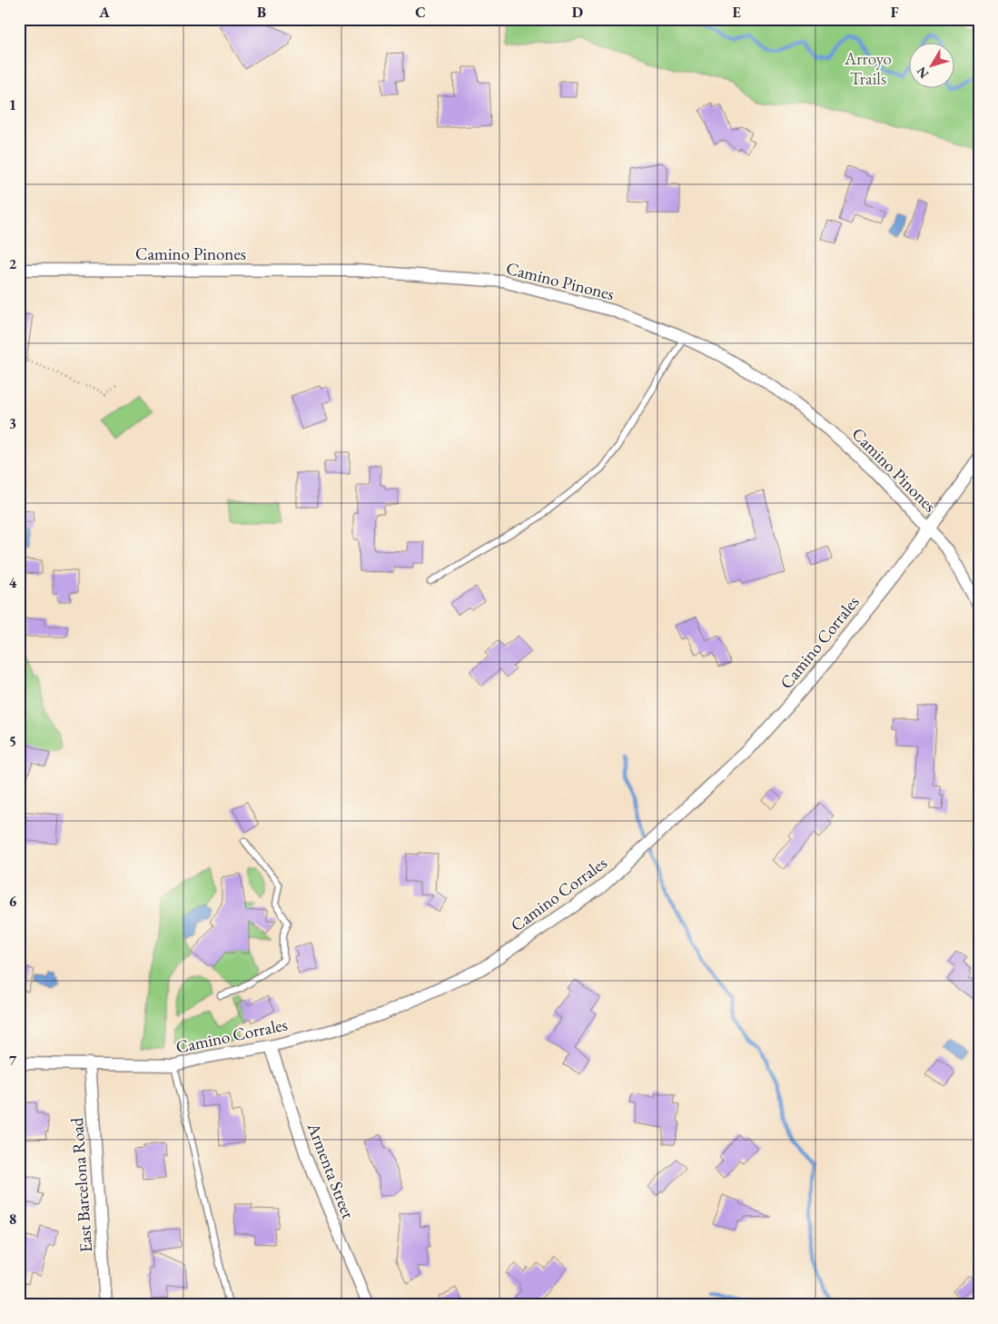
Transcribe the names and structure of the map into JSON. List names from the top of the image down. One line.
{"streets":{"street":["Camino Pinones","Camino Corrales","Armenta Street","East Barcelona Road"]},"crossings":[["Camino Pinones","Camino Corrales"],["Camino Corrales","Armenta Street"],["Camino Corrales","East Barcelona Road"]],"parks":["Arroyo Trails"],"north":"bottom left","grid":{"columns":["A","B","C","D","E","F"],"rows":["1","2","3","4","5","6","7","8"]}}
